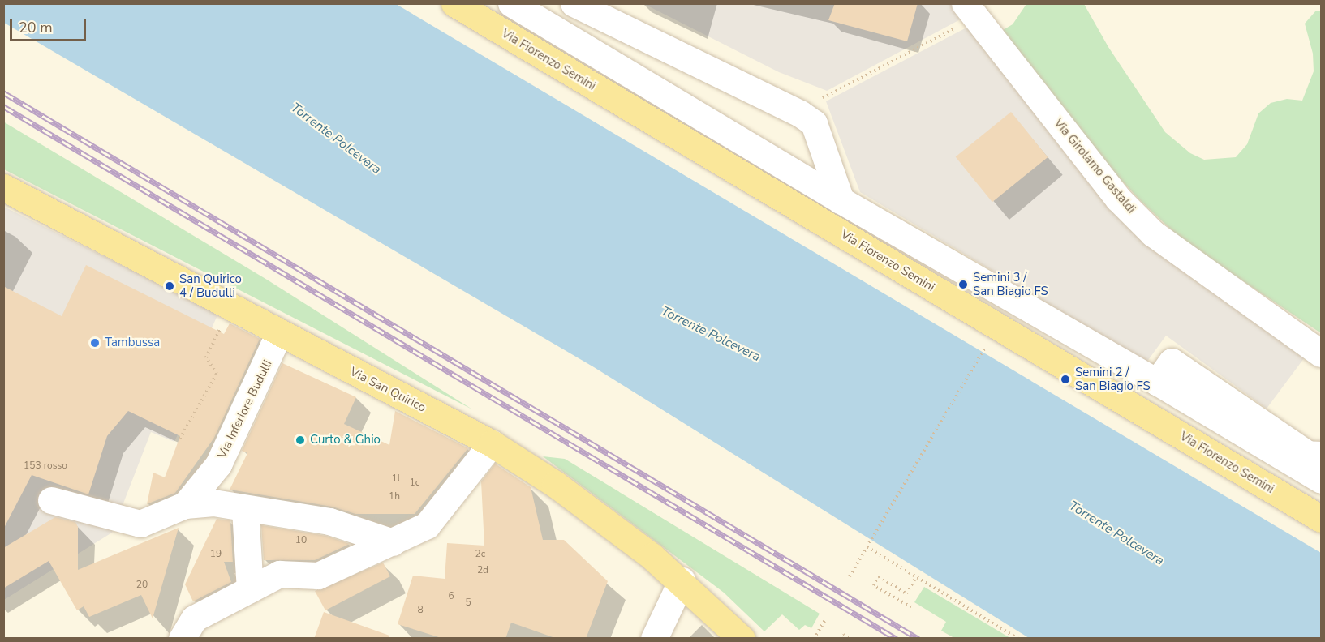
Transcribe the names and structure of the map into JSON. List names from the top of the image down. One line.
{"streets":{"main road":["Via Fiorenzo Semini","Via San Quirico"],"street":["Via Girolamo Gastaldi","Via Inferiore Budulli"]},"crossings":[["Via San Quirico","Via Inferiore Budulli"]],"water":["Torrente Polcevera"],"places":["Semini 3 / San Biagio FS","San Quirico 4 / Budulli","Tambussa","Semini 2 / San Biagio FS","Curto & Ghio"],"house_numbers":["153 rosso","1l","1c","1h","10","19","2c","2d","20","6","5","8"],"scale_bar":"20 m"}
